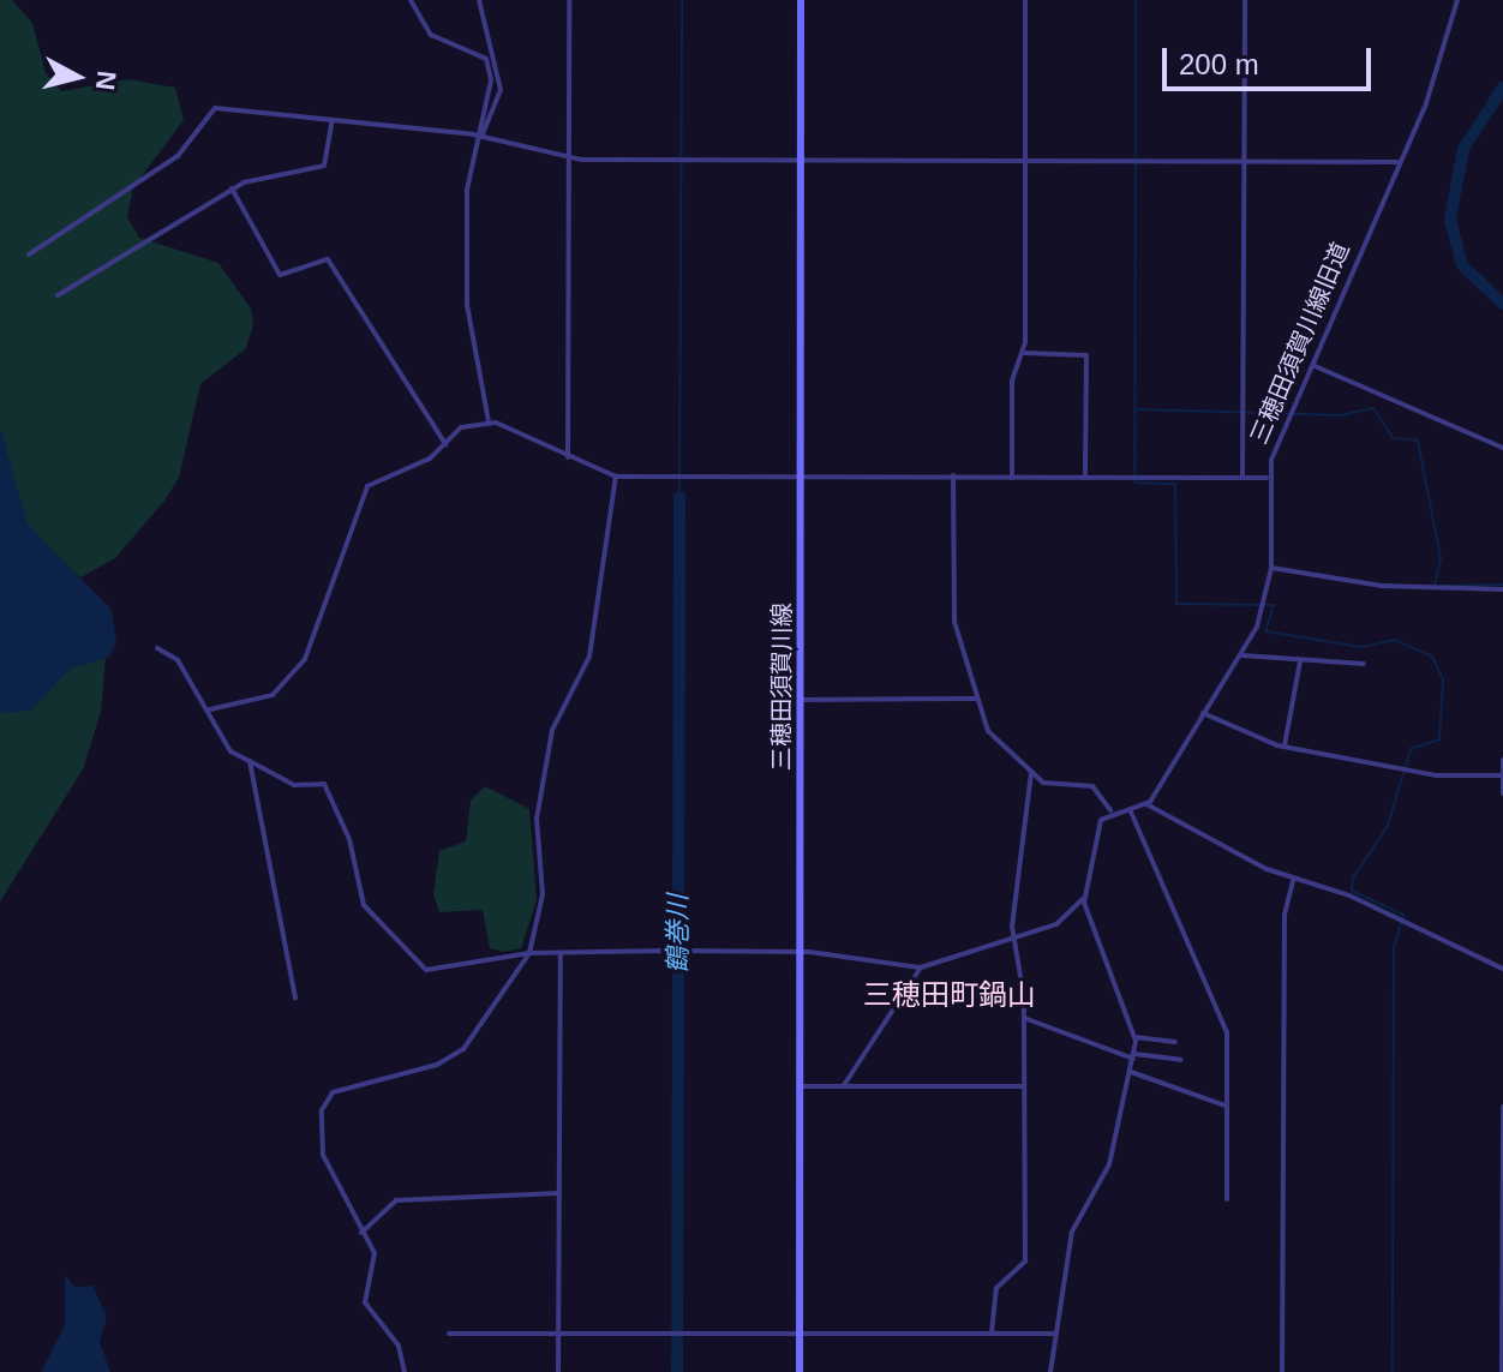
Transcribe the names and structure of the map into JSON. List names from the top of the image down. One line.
{"streets":{"main road":["三穂田須賀川線"],"street":["三穂田須賀川線旧道"]},"districts":["三穂田町鍋山"],"water":["鶴巻川"],"scale_bar":"200 m","north":"right"}
